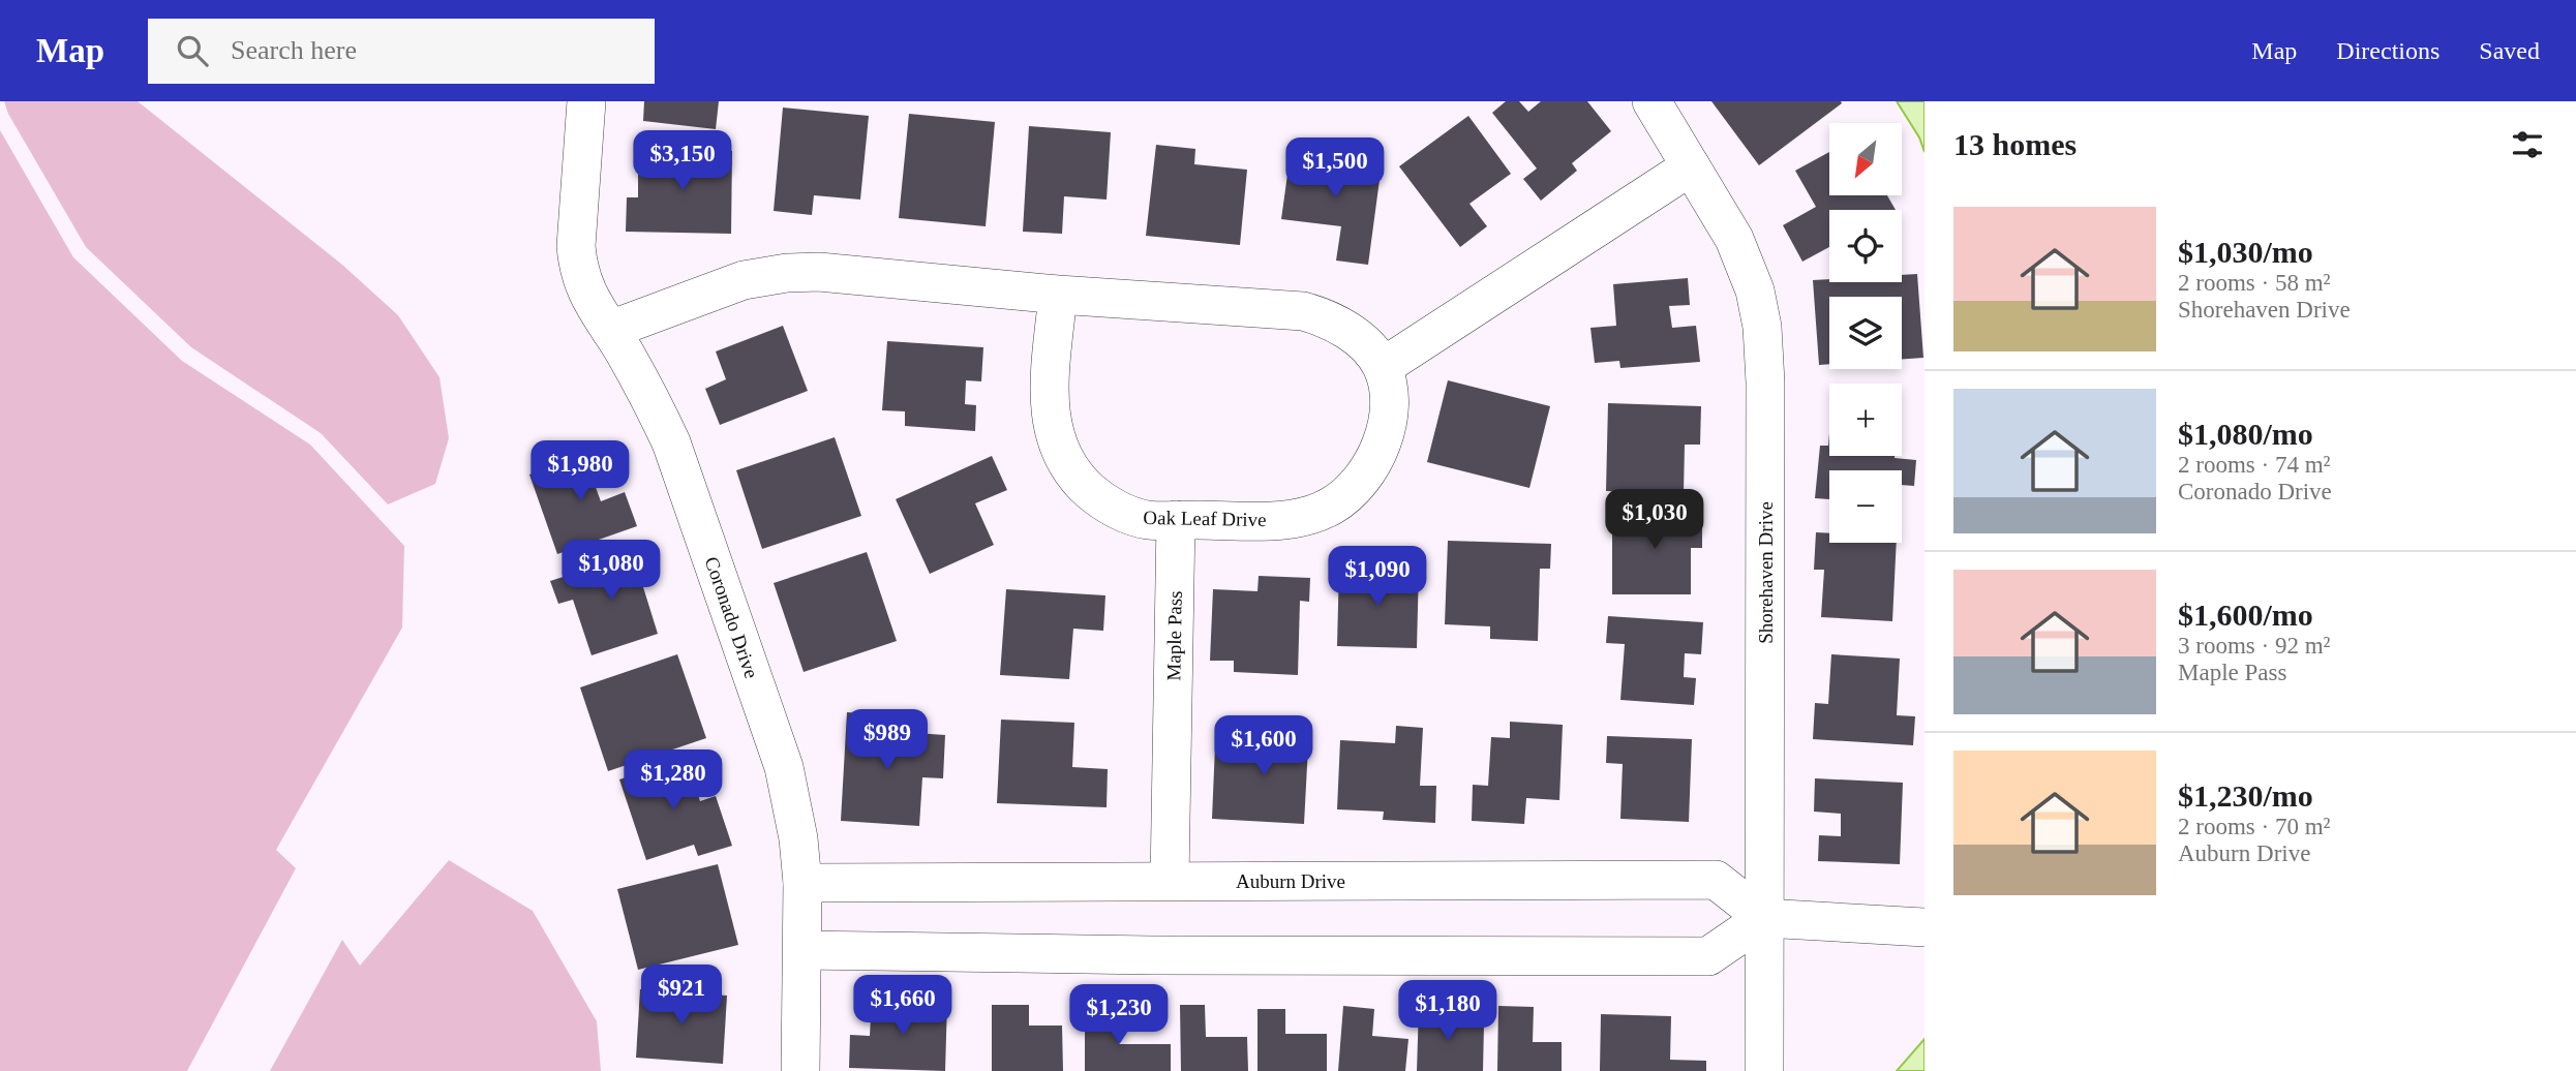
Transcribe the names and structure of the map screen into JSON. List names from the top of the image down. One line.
{"streets":{"street":["Oak Leaf Drive","Shorehaven Drive","Coronado Drive","Maple Pass","Auburn Drive"]},"crossings":[["Oak Leaf Drive","Maple Pass"],["Shorehaven Drive","Auburn Drive"],["Coronado Drive","Auburn Drive"],["Maple Pass","Auburn Drive"]],"north":"bottom left","page":{"header":"Map","search":"Search here","nav":["Map","Directions","Saved"],"heading":"13 homes","map_buttons":["+","−"],"price":["$3,150","$1,500","$1,980","$1,030","$1,080","$1,090","$989","$1,600","$1,280","$921","$1,660","$1,180","$1,230"],"list":[{"name":"$1,030/mo","note":"2 rooms · 58 m² · Shorehaven Drive"},{"name":"$1,080/mo","note":"2 rooms · 74 m² · Coronado Drive"},{"name":"$1,600/mo","note":"3 rooms · 92 m² · Maple Pass"},{"name":"$1,230/mo","note":"2 rooms · 70 m² · Auburn Drive"}]}}
